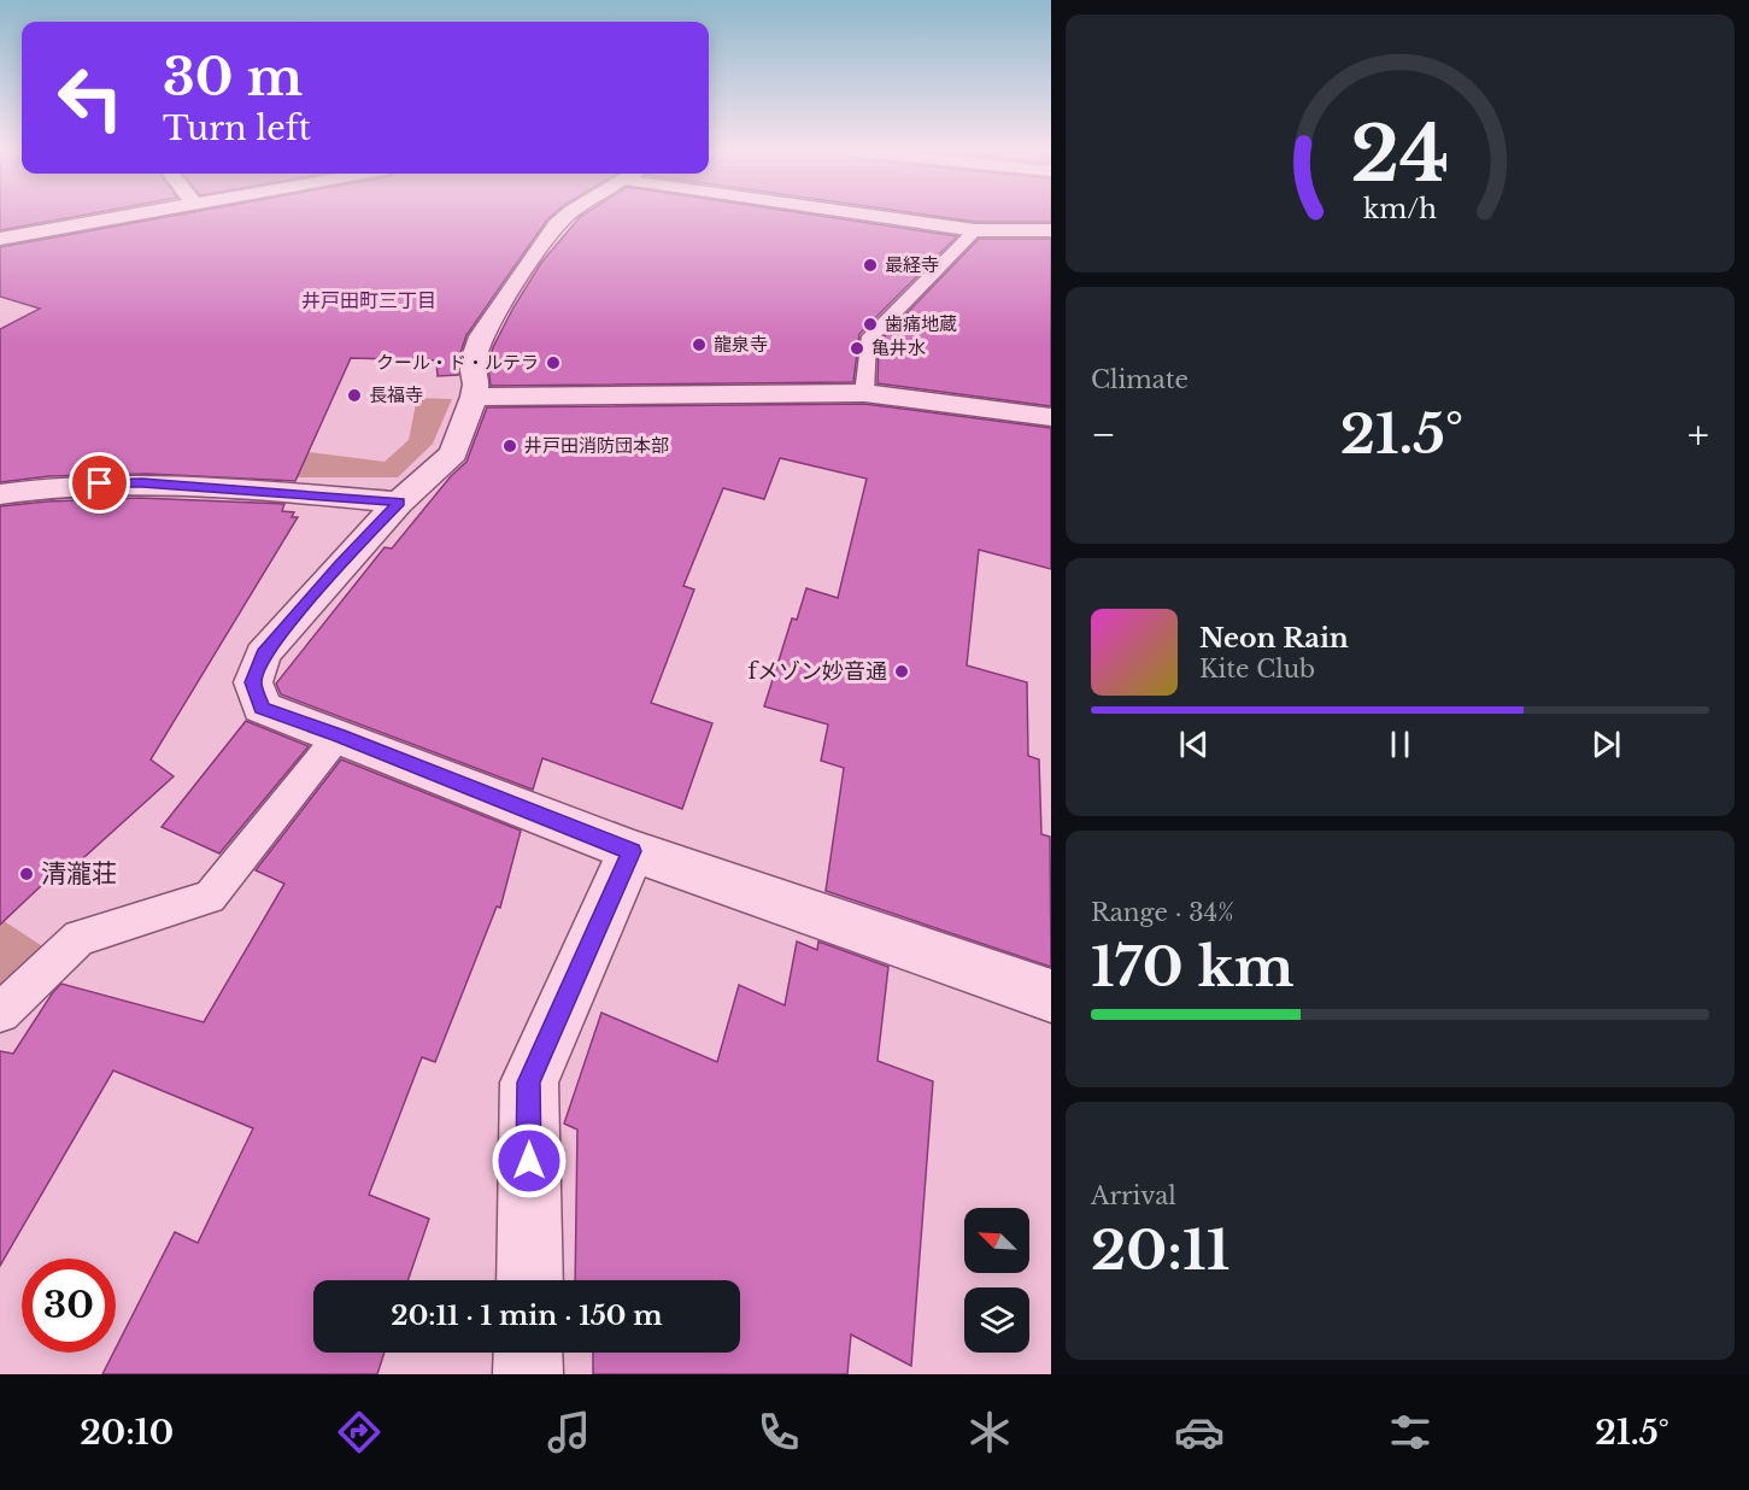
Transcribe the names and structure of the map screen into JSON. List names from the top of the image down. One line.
{"districts":["井戸田町三丁目"],"places":["最経寺","歯痛地蔵","龍泉寺","亀井水","クール・ド・ルテラ","長福寺","井戸田消防団本部","fメゾン妙音通","清瀧荘"],"north":"top left","page":{"turn":["30 m","Turn left"],"tile":["Climate",["Range · 34%","170 km"],["Arrival","20:11"]],"heat":["−","21.5°","+"],"song":["Neon Rain","Kite Club"],"limit":"30","trip":"20:11 · 1 min · 150 m","tabs":["20:10","21.5°"],"gauge":["24","km/h"]}}
